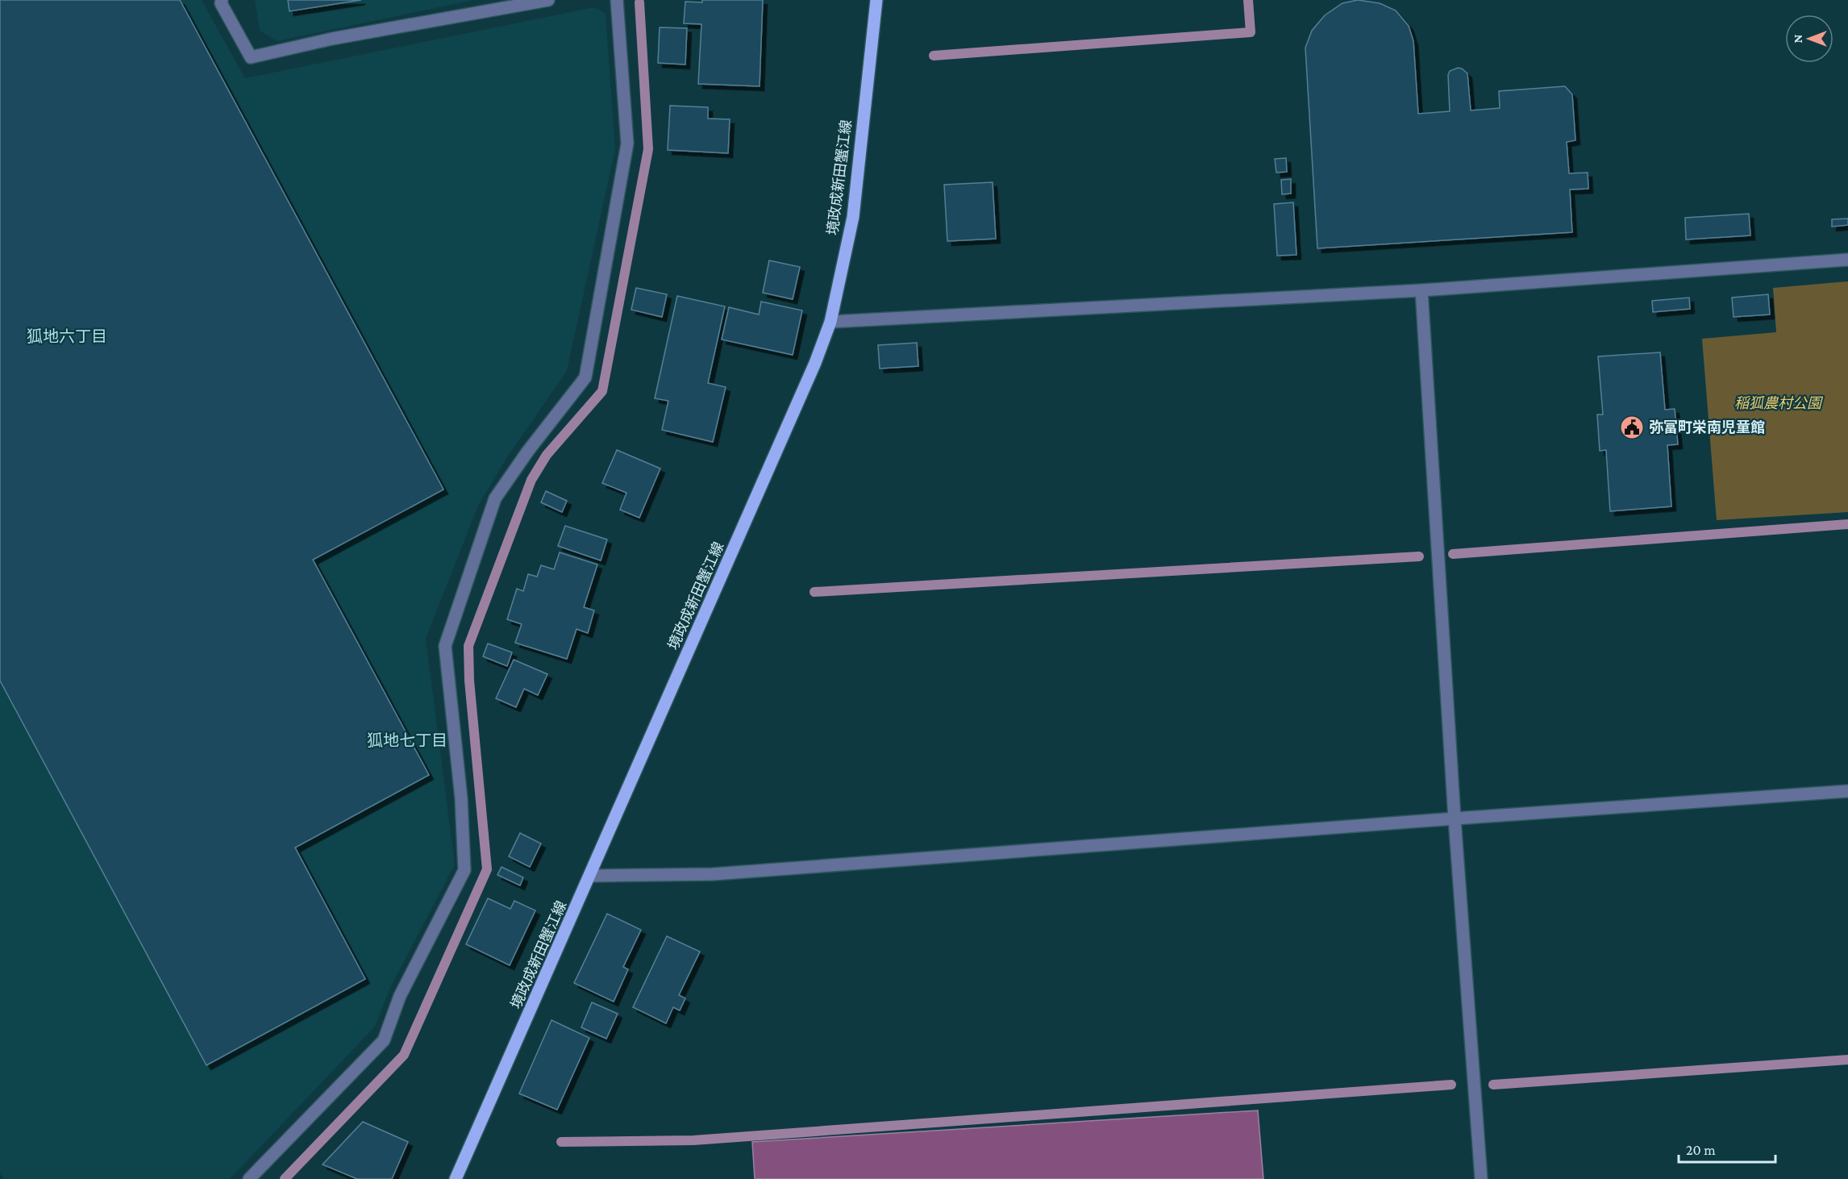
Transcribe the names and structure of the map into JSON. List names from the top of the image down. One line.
{"streets":{"main road":["境政成新田蟹江線"]},"districts":["狐地六丁目","狐地七丁目"],"parks":["稲狐農村公園"],"places":{"public building":["弥富町栄南児童館"]},"scale_bar":"20 m","north":"left"}
